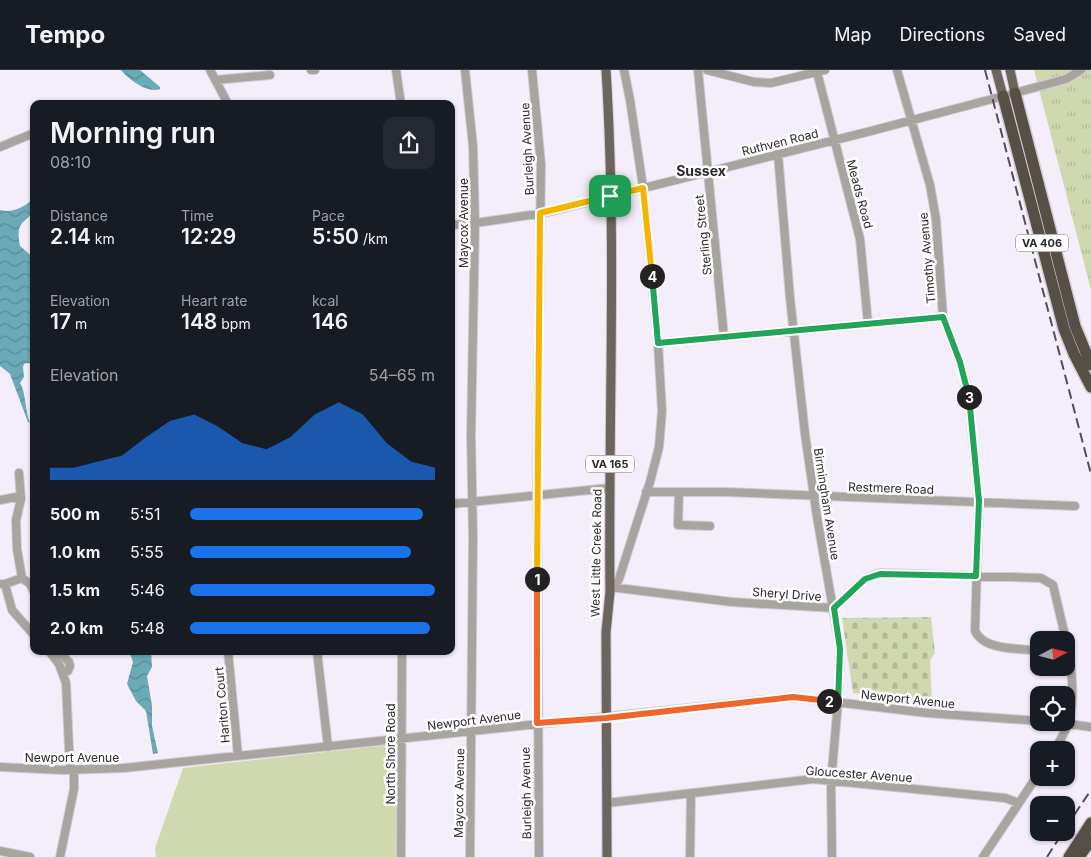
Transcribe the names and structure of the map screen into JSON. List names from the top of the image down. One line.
{"streets":{"highway":["VA 406"],"main road":["VA 165","West Little Creek Road"],"street":["Ruthven Road","Burleigh Avenue","Meads Road","Maycox Avenue","Sterling Street","Timothy Avenue","Restmere Road","Birmingham Avenue","Sheryl Drive","Newport Avenue","Hariton Court","North Shore Road","Gloucester Avenue"]},"crossings":[["Ruthven Road","Burleigh Avenue"],["Ruthven Road","Meads Road"],["Ruthven Road","Maycox Avenue"],["Ruthven Road","Sterling Street"],["Ruthven Road","VA 406"],["Ruthven Road","Timothy Avenue"],["Ruthven Road","Birmingham Avenue"],["Ruthven Road","West Little Creek Road"],["Burleigh Avenue","Newport Avenue"],["Maycox Avenue","Newport Avenue"],["Timothy Avenue","Restmere Road"],["Timothy Avenue","Sheryl Drive"],["Restmere Road","Birmingham Avenue"],["Birmingham Avenue","Sheryl Drive"],["Birmingham Avenue","Newport Avenue"],["Birmingham Avenue","Gloucester Avenue"],["West Little Creek Road","Sheryl Drive"],["West Little Creek Road","Newport Avenue"],["West Little Creek Road","Gloucester Avenue"],["Newport Avenue","Hariton Court"],["Newport Avenue","North Shore Road"]],"districts":["Sussex"],"north":"right","page":{"header":"Tempo","nav":["Map","Directions","Saved"],"heading":["Morning run","08:10"],"stats":[["Distance","2.14 km"],["Time","12:29"],["Pace","5:50 /km"],["Elevation","17 m"],["Heart rate","148 bpm"],["kcal","146"]],"pins":["4","3","1","2"],"chart":["Elevation","54–65 m"],"list":[{"name":"500 m","note":"5:51"},{"name":"1.0 km","note":"5:55"},{"name":"1.5 km","note":"5:46"},{"name":"2.0 km","note":"5:48"}],"map_buttons":["+","−"]}}
